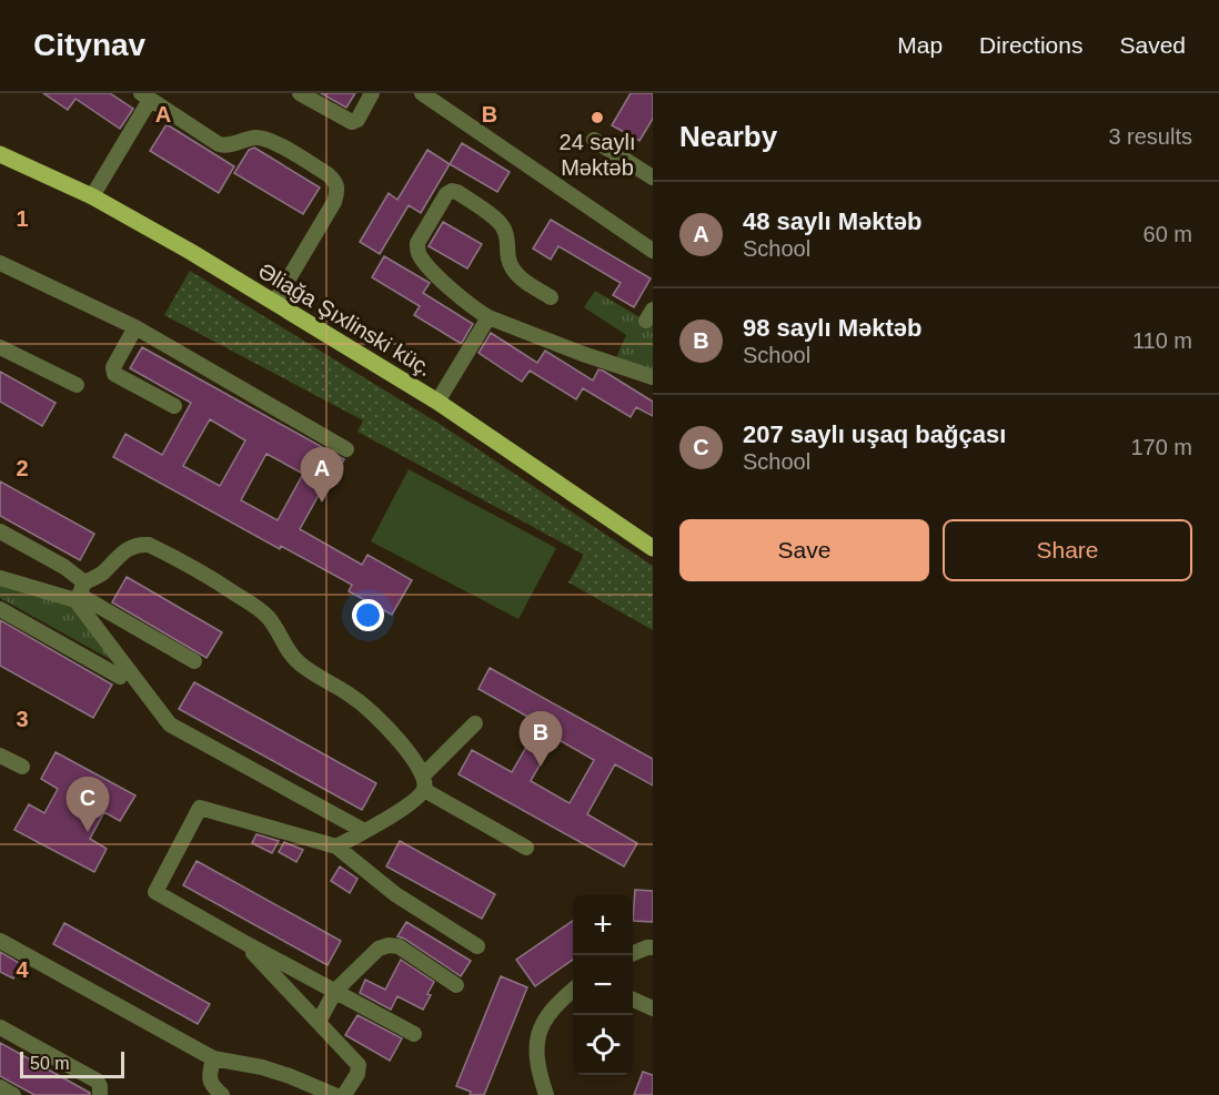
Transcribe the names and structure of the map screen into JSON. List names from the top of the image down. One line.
{"streets":{"main road":["Əliağa Şıxlinski küç."]},"places":["24 saylı Məktəb"],"scale_bar":"50 m","page":{"header":"Citynav","nav":["Map","Directions","Saved"],"heading":["Nearby","3 results"],"list":[{"mark":"A","name":"48 saylı Məktəb","note":"School","value":"60 m"},{"mark":"B","name":"98 saylı Məktəb","note":"School","value":"110 m"},{"mark":"C","name":"207 saylı uşaq bağçası","note":"School","value":"170 m"}],"pins":["A","B","C"],"buttons":["Save","Share"],"map_buttons":["+","−"],"scale":"50 m"},"grid":{"columns":["A","B"],"rows":["1","2","3","4"]}}
